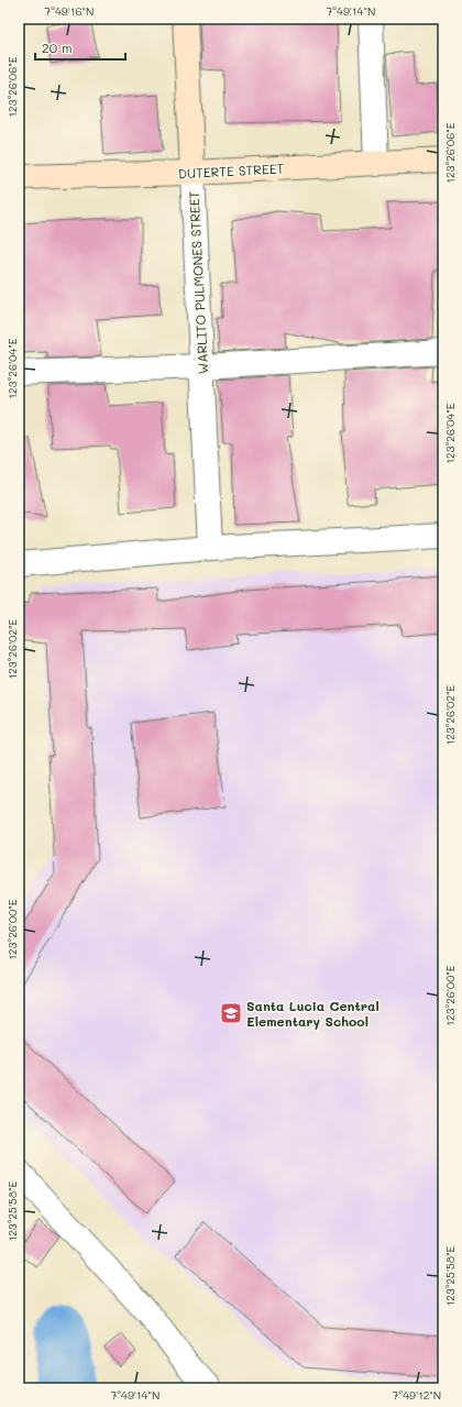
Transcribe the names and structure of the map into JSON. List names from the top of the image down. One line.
{"streets":{"main road":["DUTERTE STREET","WARLITO PULMONES STREET"]},"crossings":[["DUTERTE STREET","WARLITO PULMONES STREET"]],"places":{"school or university":["Santa Lucia Central Elementary School"]},"scale_bar":"20 m","coordinates":["7°49'16\"N","7°49'14\"N","123°26'06\"E","123°26'04\"E","123°26'02\"E","123°26'00\"E","123°25'58\"E","7°49'12\"N"]}
